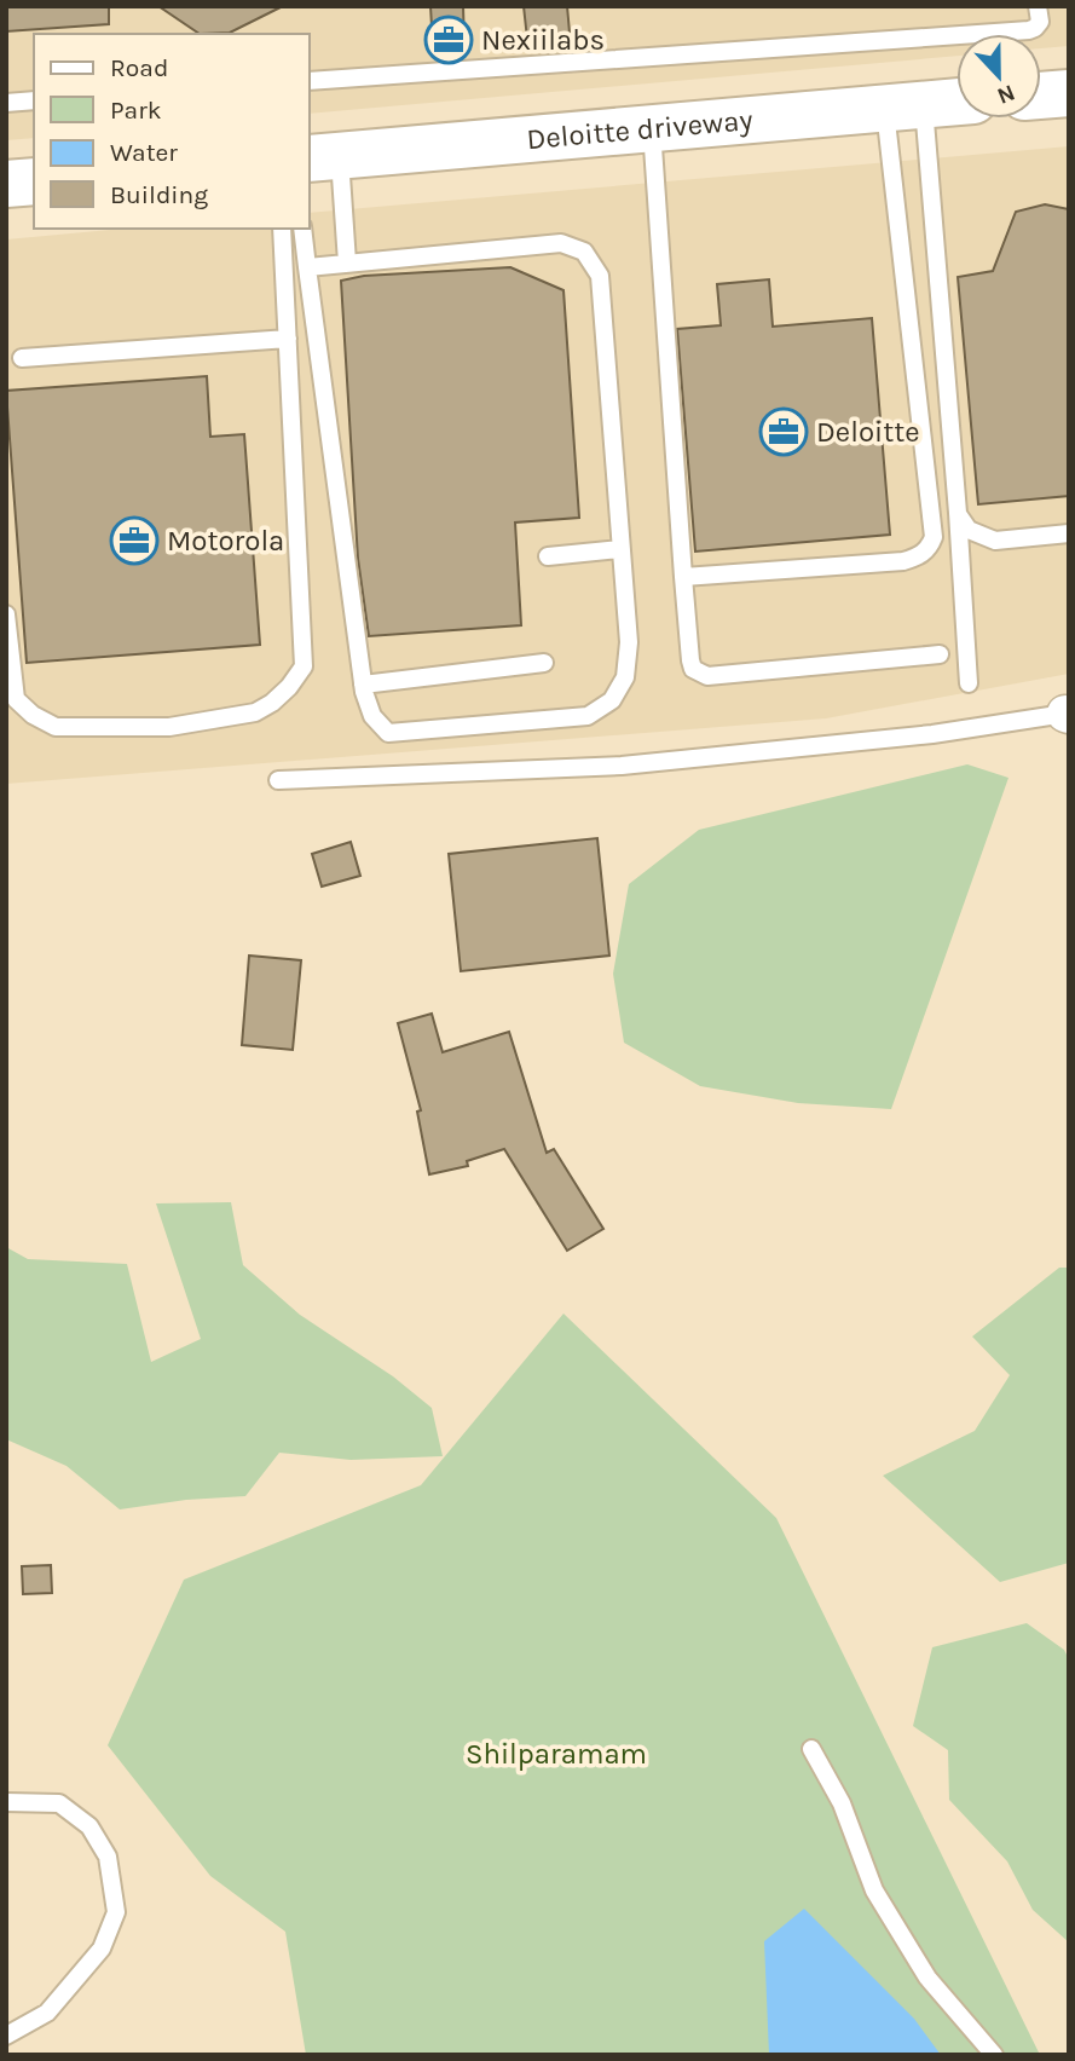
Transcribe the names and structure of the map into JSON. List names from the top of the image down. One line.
{"streets":{"street":["Deloitte driveway"]},"parks":["Shilparamam"],"places":{"office":["Nexiilabs","Deloitte","Motorola"]},"legend":["Road","Park","Water","Building"],"north":"bottom"}
